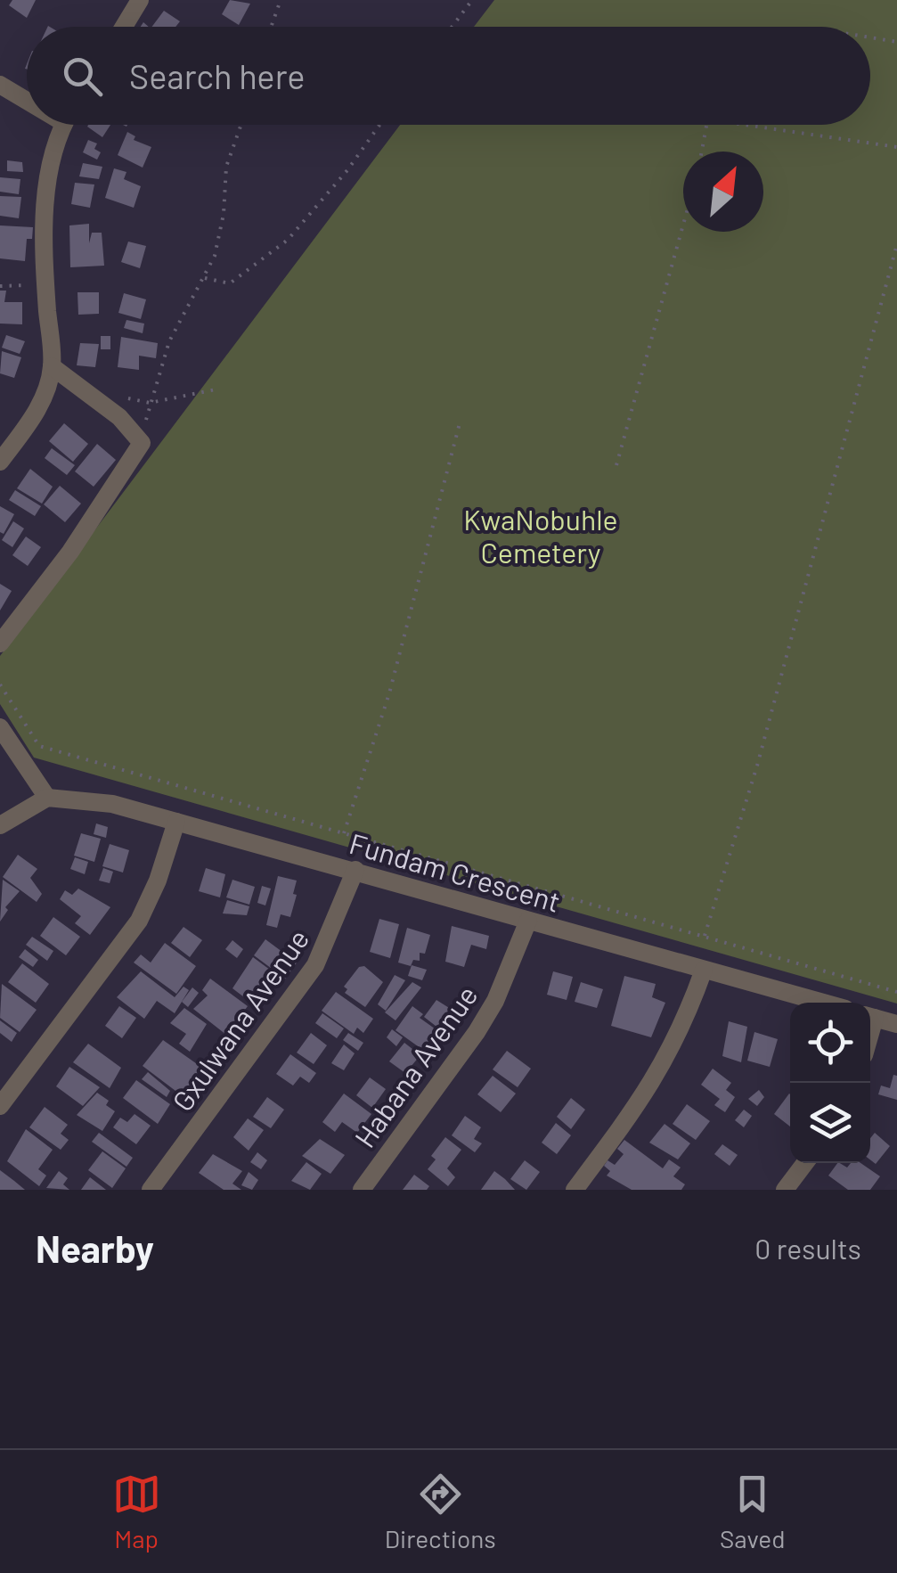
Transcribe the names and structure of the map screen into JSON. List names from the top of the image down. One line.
{"streets":{"street":["Fundam Crescent","Gxulwana Avenue","Habana Avenue"]},"crossings":[["Fundam Crescent","Gxulwana Avenue"],["Fundam Crescent","Habana Avenue"]],"parks":["KwaNobuhle Cemetery"],"north":"top right","page":{"search":"Search here","heading":["Nearby","0 results"],"nav":["Map","Directions","Saved"]}}
